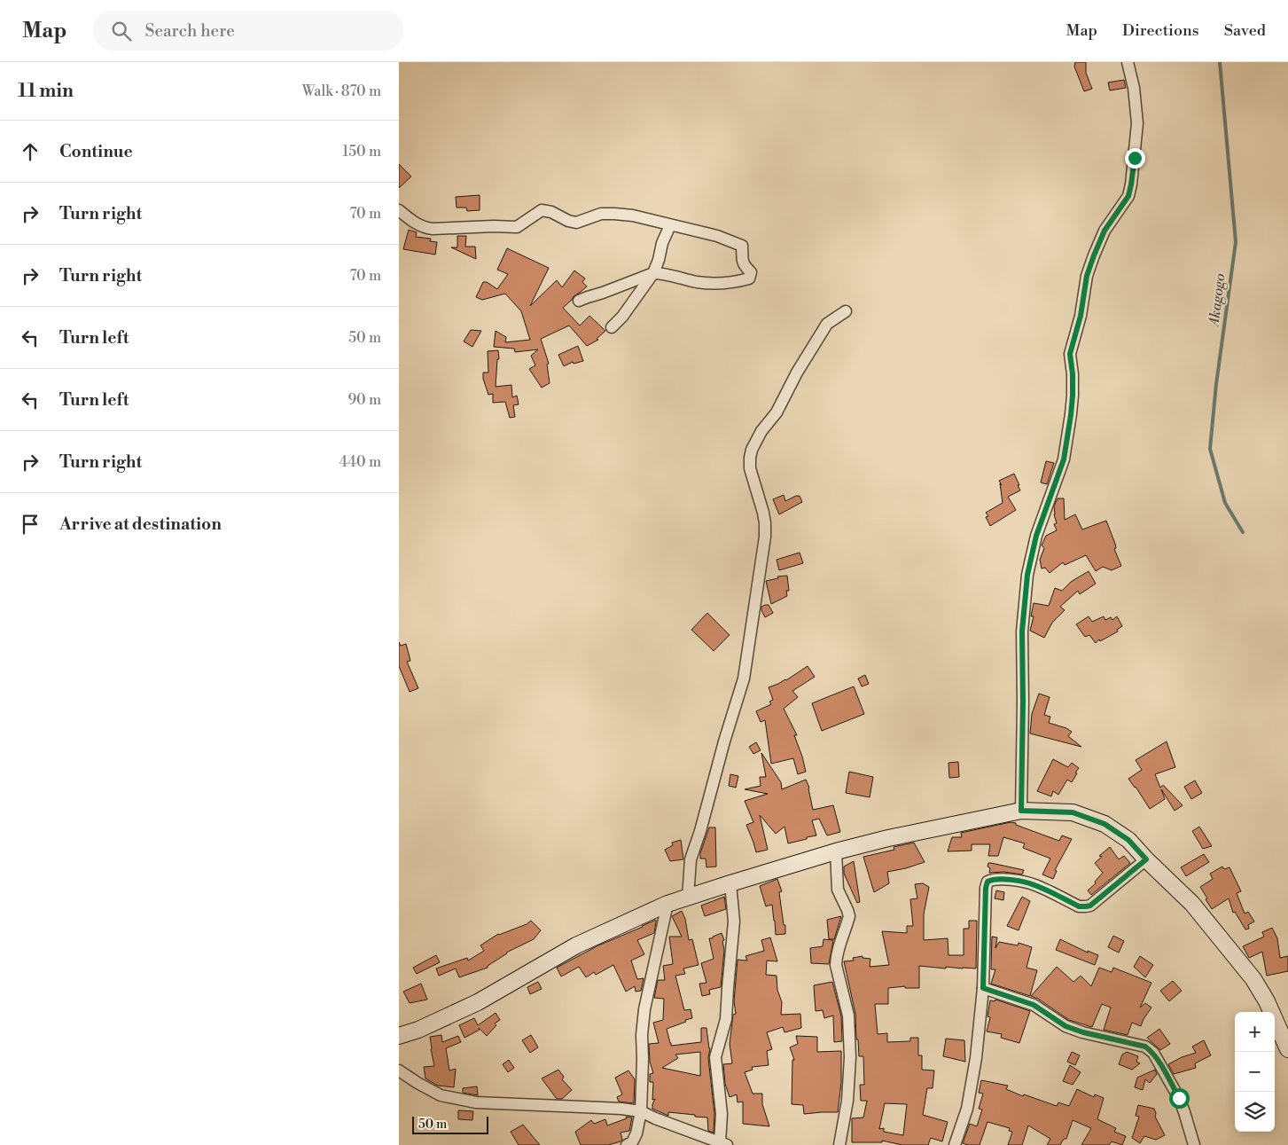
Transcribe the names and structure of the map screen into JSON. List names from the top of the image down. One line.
{"water":["Akagogo"],"scale_bar":"50 m","page":{"header":"Map","search":"Search here","nav":["Map","Directions","Saved"],"heading":["11 min","Walk · 870 m"],"list":[["Continue","150 m"],["Turn right","70 m"],["Turn right","70 m"],["Turn left","50 m"],["Turn left","90 m"],["Turn right","440 m"],"Arrive at destination"],"map_buttons":["+","−"],"scale":"50 m"}}
